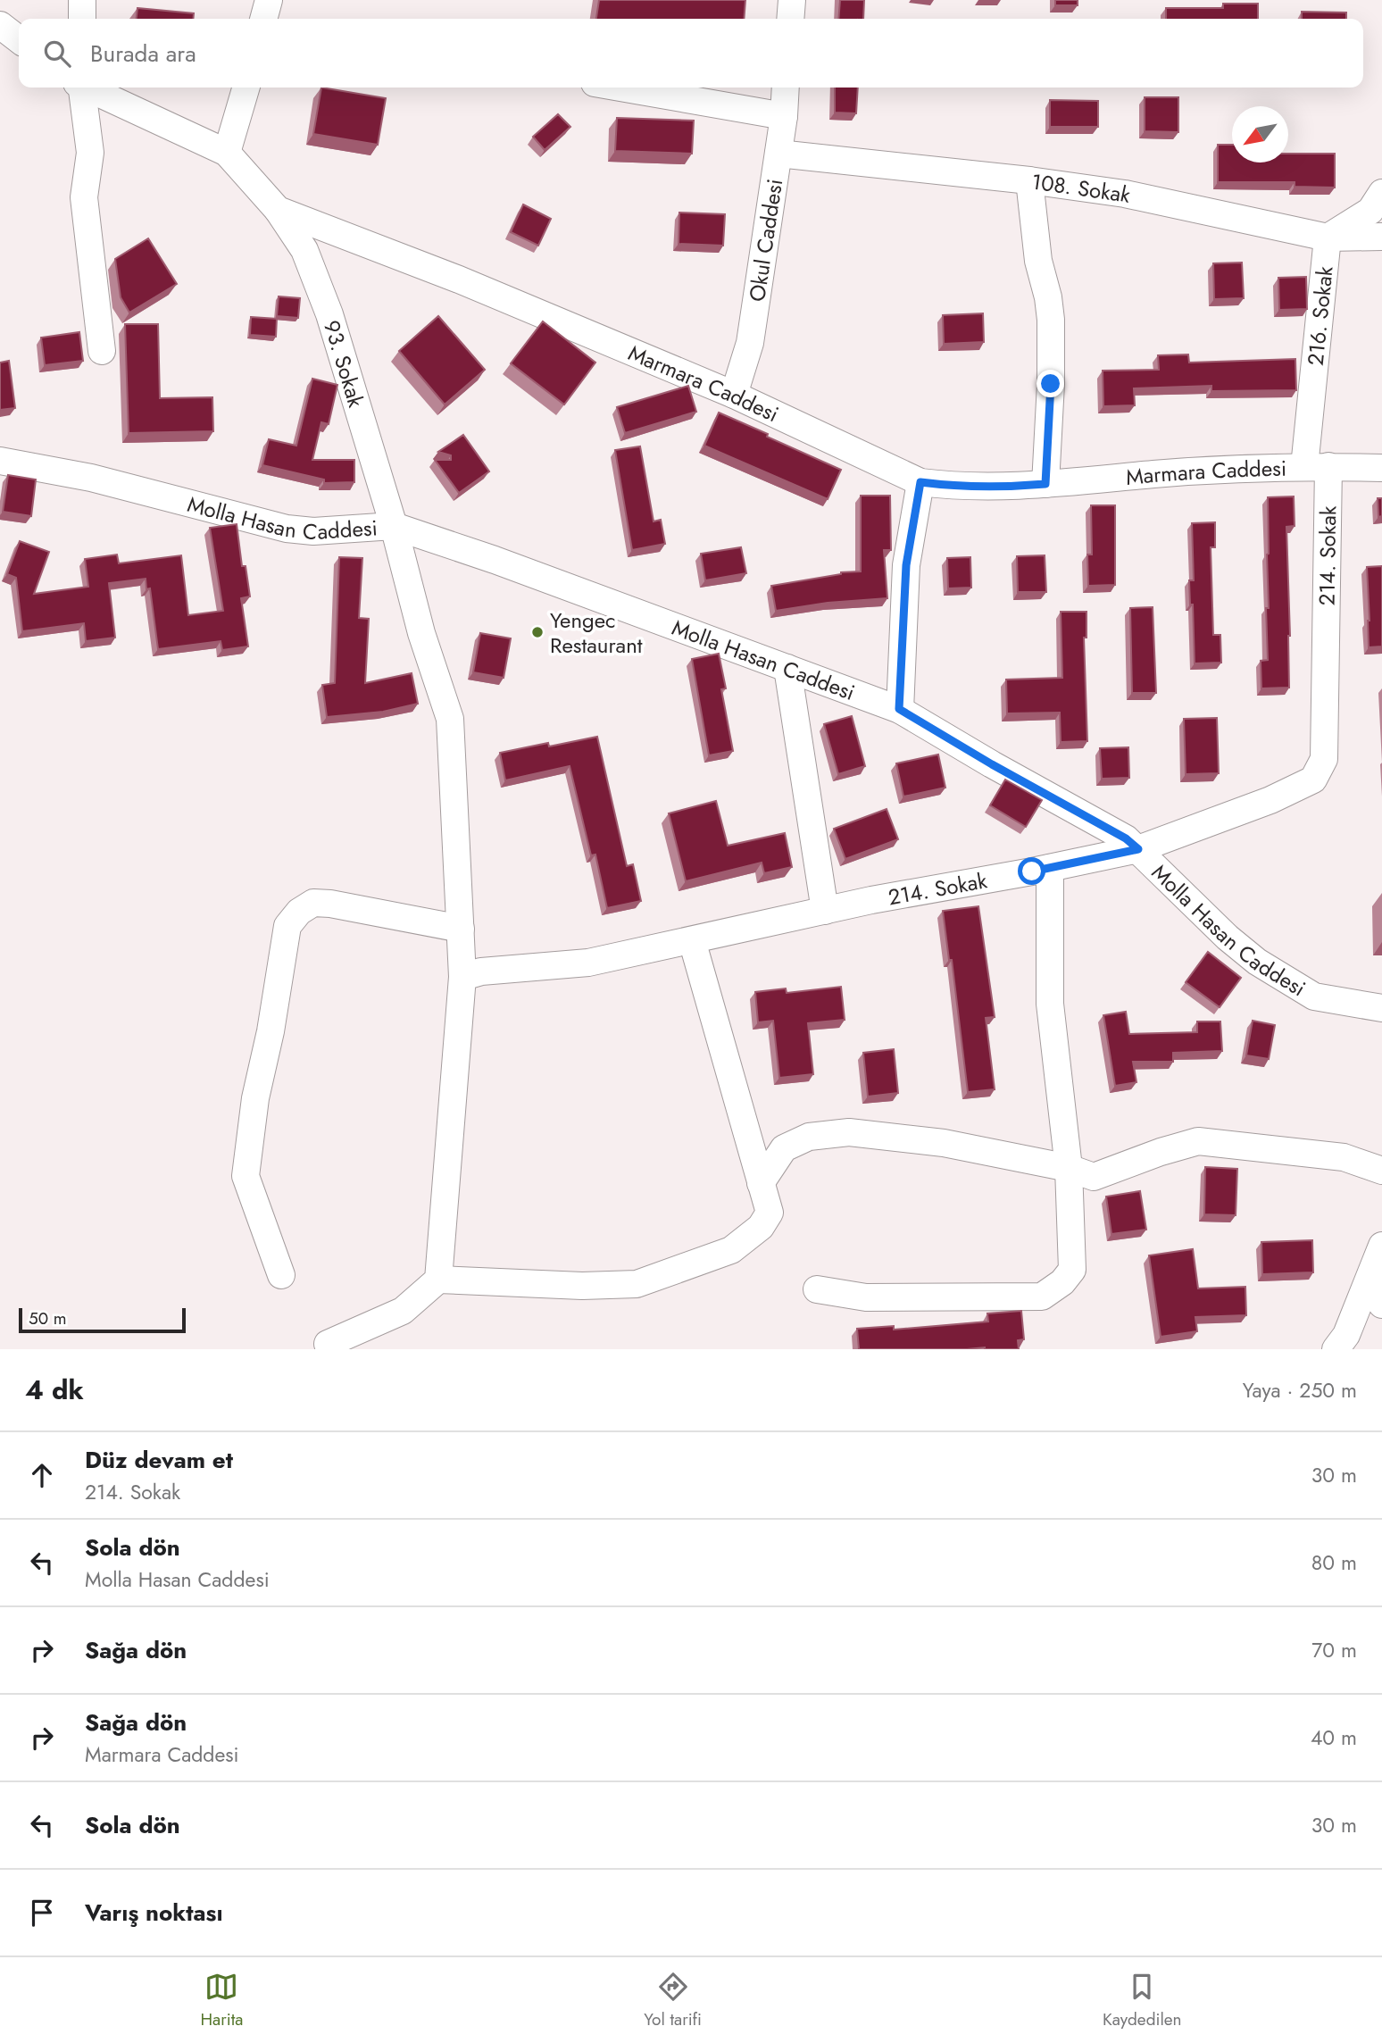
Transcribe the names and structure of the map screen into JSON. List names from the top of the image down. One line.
{"streets":{"street":["108. Sokak","Okul Caddesi","216. Sokak","93. Sokak","Marmara Caddesi","Molla Hasan Caddesi","214. Sokak"]},"crossings":[["108. Sokak","Okul Caddesi"],["108. Sokak","216. Sokak"],["Okul Caddesi","Marmara Caddesi"],["216. Sokak","Marmara Caddesi"],["216. Sokak","214. Sokak"],["93. Sokak","Marmara Caddesi"],["93. Sokak","Molla Hasan Caddesi"],["93. Sokak","214. Sokak"],["Marmara Caddesi","214. Sokak"],["Molla Hasan Caddesi","214. Sokak"]],"places":["Yengec Restaurant"],"scale_bar":"50 m","north":"bottom left","page":{"search":"Burada ara","scale":"50 m","heading":["4 dk","Yaya · 250 m"],"list":[["Düz devam et","214. Sokak","30 m"],["Sola dön","Molla Hasan Caddesi","80 m"],["Sağa dön","70 m"],["Sağa dön","Marmara Caddesi","40 m"],["Sola dön","30 m"],"Varış noktası"],"nav":["Harita","Yol tarifi","Kaydedilen"]}}
